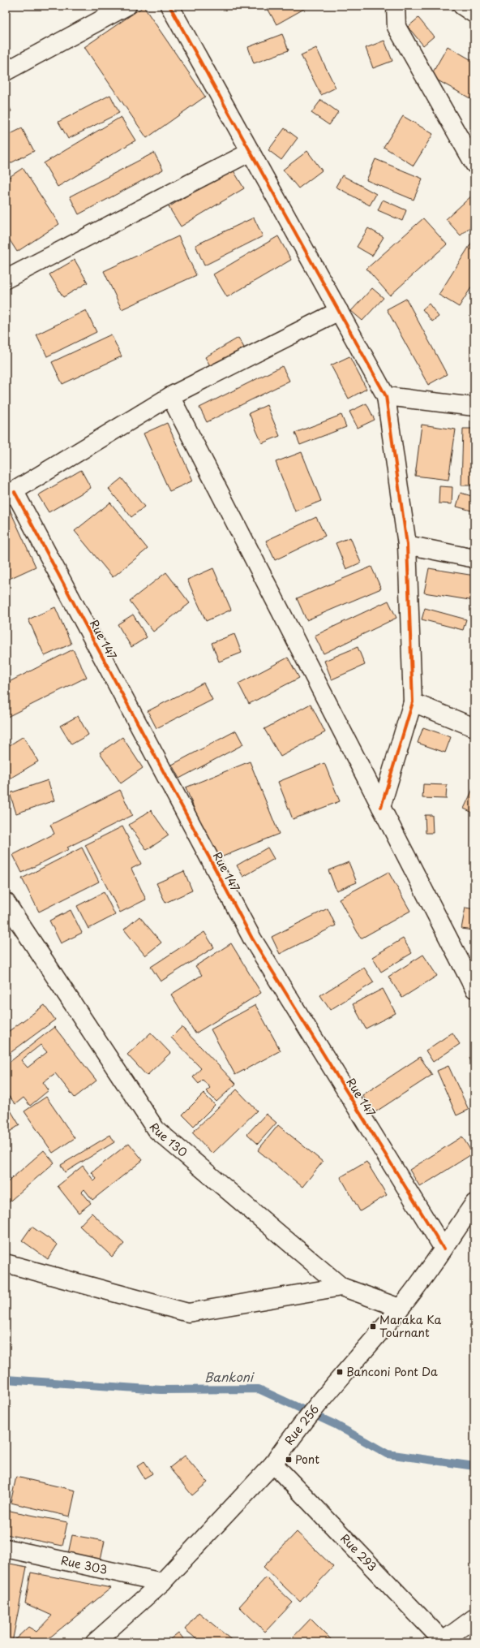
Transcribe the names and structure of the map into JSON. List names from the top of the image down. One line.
{"streets":{"street":["Rue 147","Rue 130","Rue 256","Rue 293","Rue 303"]},"crossings":[["Rue 147","Rue 256"],["Rue 130","Rue 256"],["Rue 256","Rue 293"],["Rue 256","Rue 303"]],"water":["Bankoni"],"places":{"transit":["Maraka Ka Tournant","Banconi Pont Da","Pont"]}}
